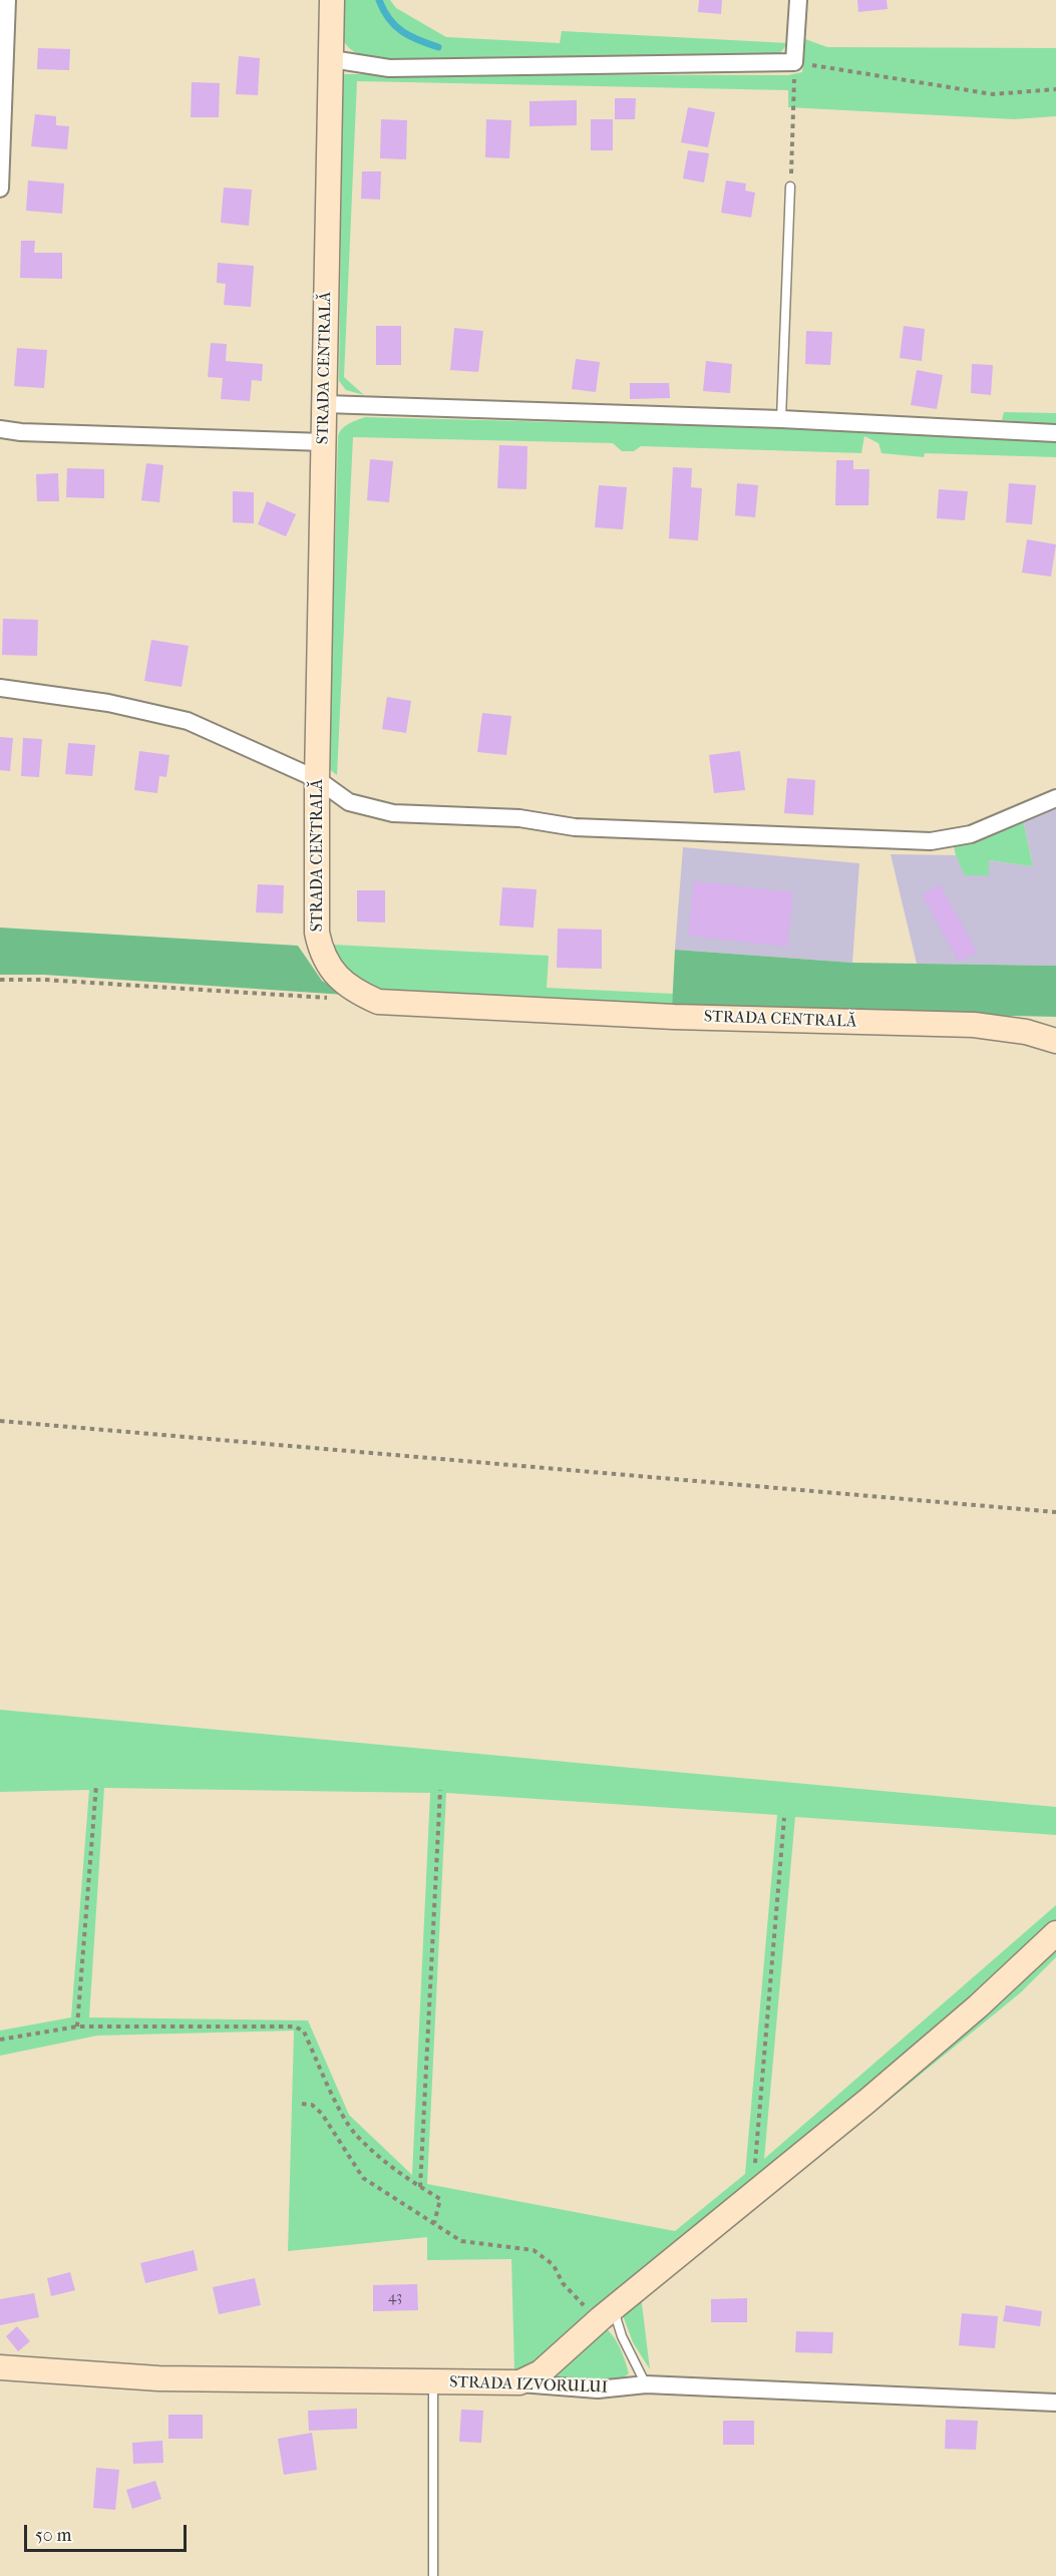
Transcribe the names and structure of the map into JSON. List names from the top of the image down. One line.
{"streets":{"street":["STRADA CENTRALĂ","STRADA IZVORULUI"]},"house_numbers":["43"],"scale_bar":"50 m"}
